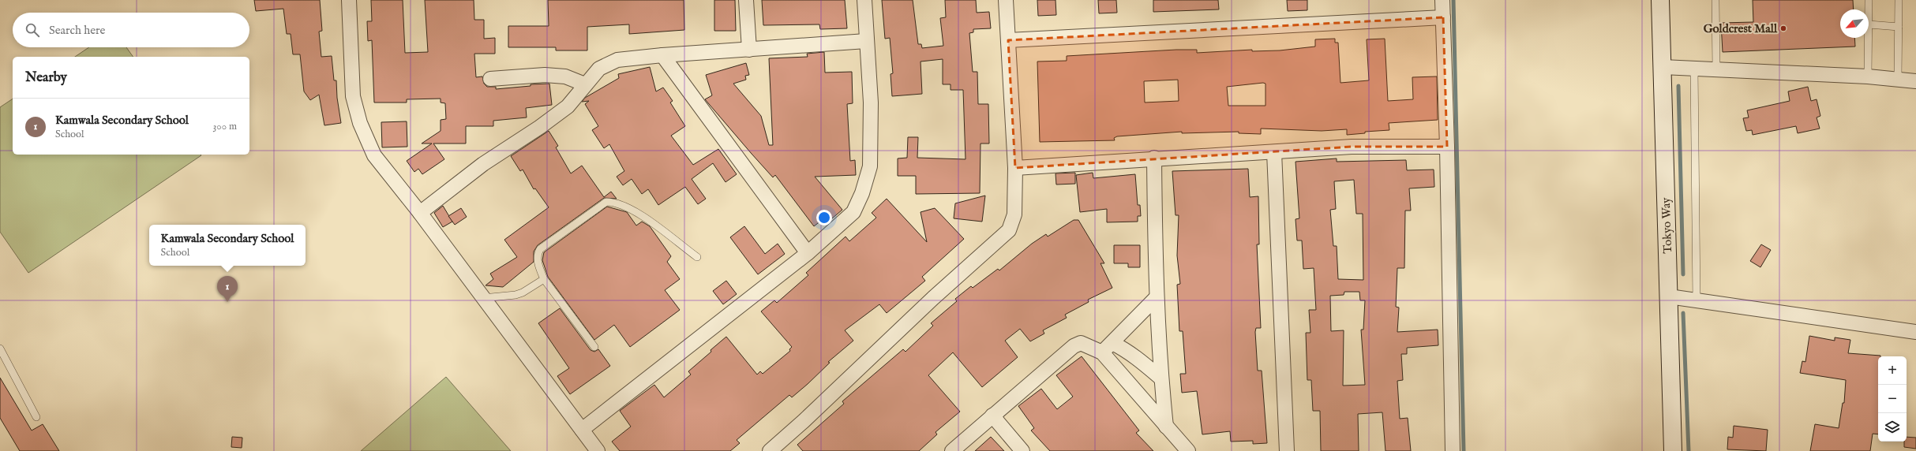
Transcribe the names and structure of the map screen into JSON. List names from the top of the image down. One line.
{"streets":{"main road":["Tokyo Way"]},"places":["Goldcrest Mall"],"north":"bottom left","page":{"search":"Search here","heading":"Nearby","list":[{"mark":"1","name":"Kamwala Secondary School","note":"School","value":"300 m"}],"popup":["Kamwala Secondary School","School"],"pins":"1","map_buttons":["+","−"]}}
